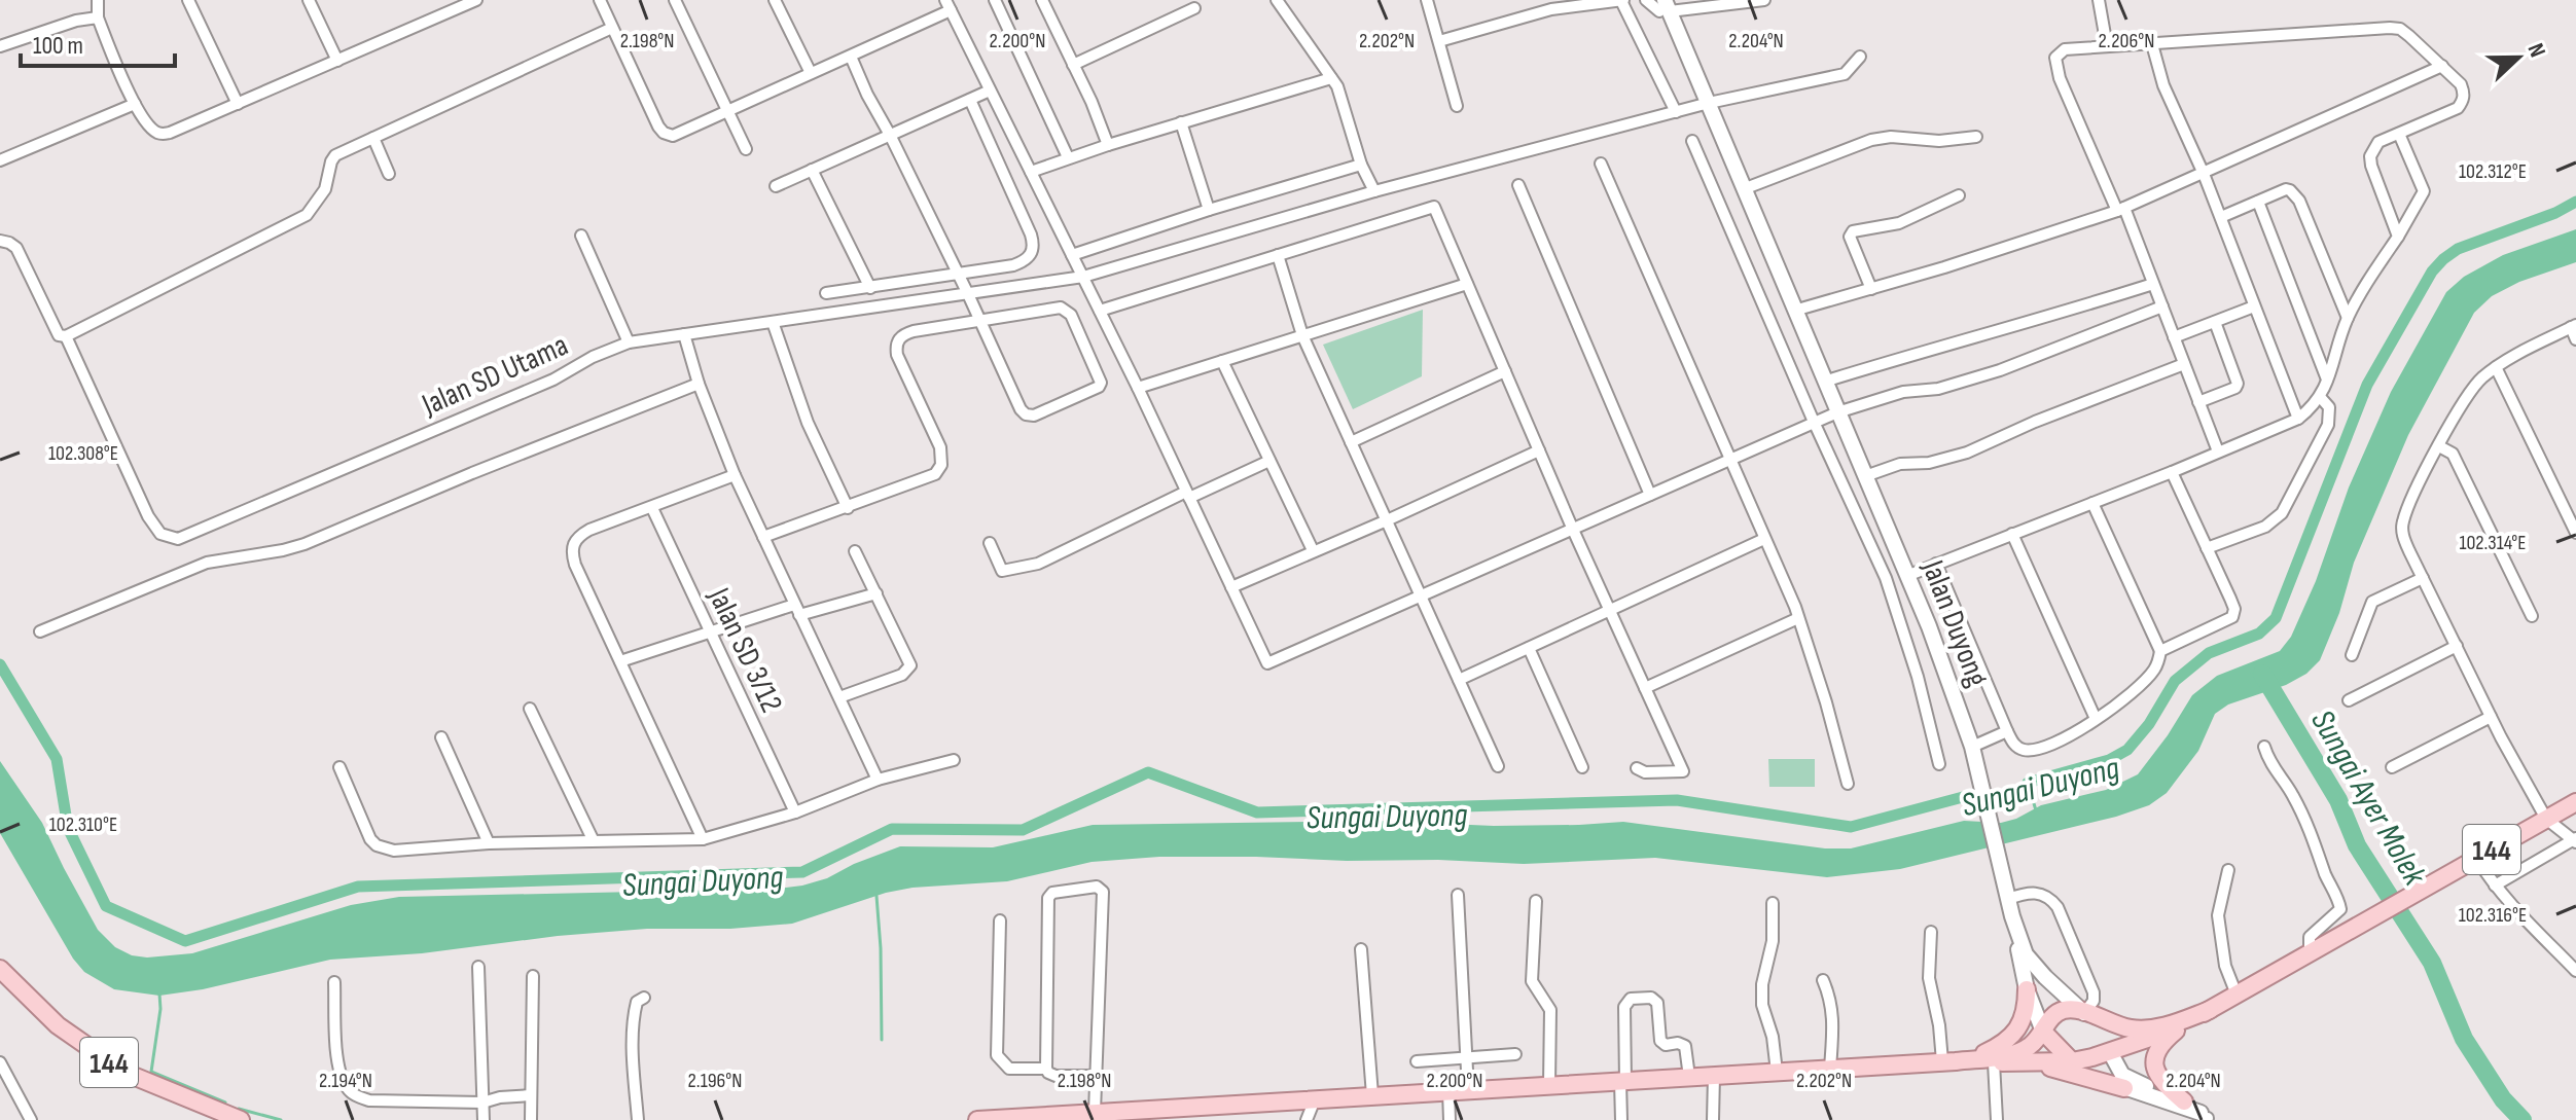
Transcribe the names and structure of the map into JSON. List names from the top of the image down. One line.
{"streets":{"main road":["Jalan Duyong","144"],"street":["Jalan SD Utama","Jalan SD 3/12"]},"crossings":[["Jalan SD Utama","Jalan Duyong"],["Jalan Duyong","144"]],"water":["Sungai Duyong","Sungai Ayer Molek"],"scale_bar":"100 m","north":"right","coordinates":["2.206°N","2.198°N","2.200°N","2.202°N","2.204°N","102.312°E","102.308°E","102.314°E","102.310°E","102.316°E","2.194°N","2.196°N"]}
